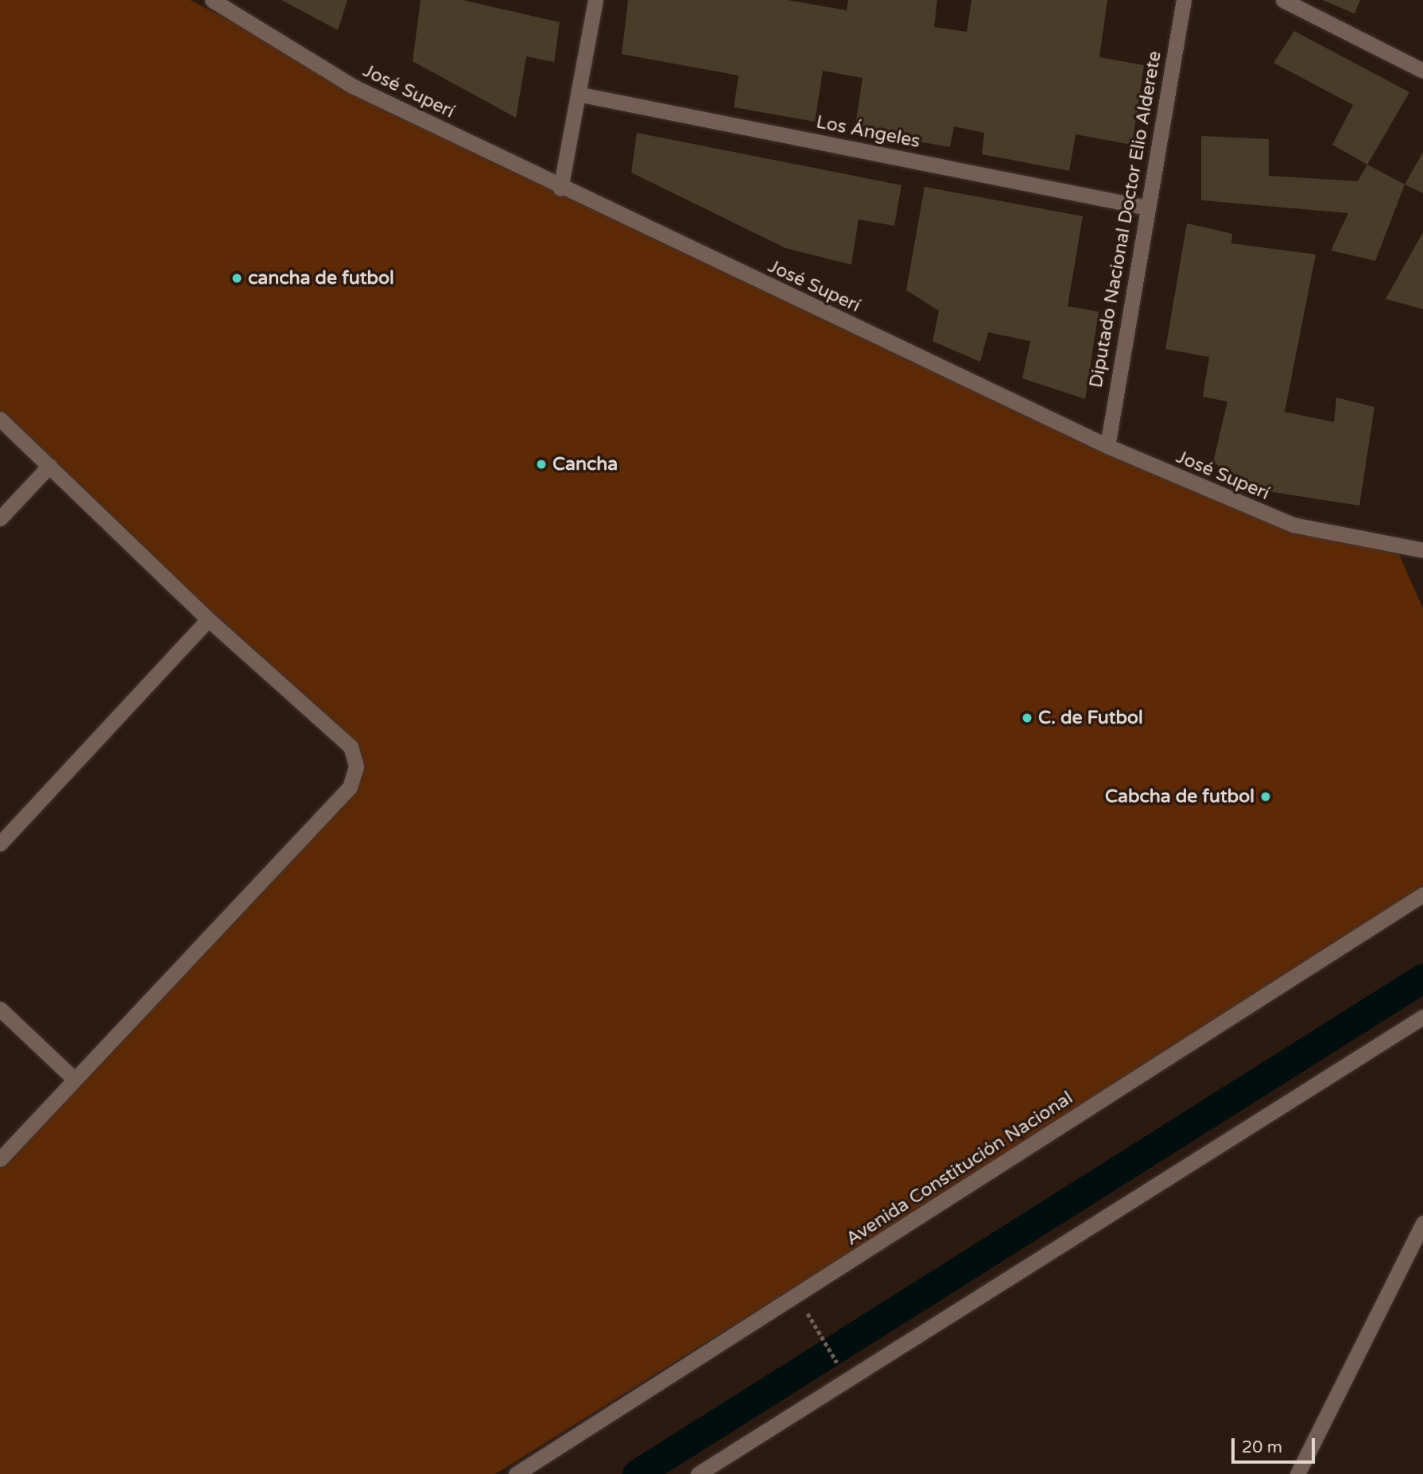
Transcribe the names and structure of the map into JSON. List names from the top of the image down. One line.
{"streets":{"street":["José Superí","Los Ángeles","Diputado Nacional Doctor Elio Alderete","Avenida Constitución Nacional"]},"crossings":[["José Superí","Diputado Nacional Doctor Elio Alderete"],["Los Ángeles","Diputado Nacional Doctor Elio Alderete"]],"places":["cancha de futbol","Cancha","C. de Futbol","Cabcha de futbol"],"scale_bar":"20 m"}
